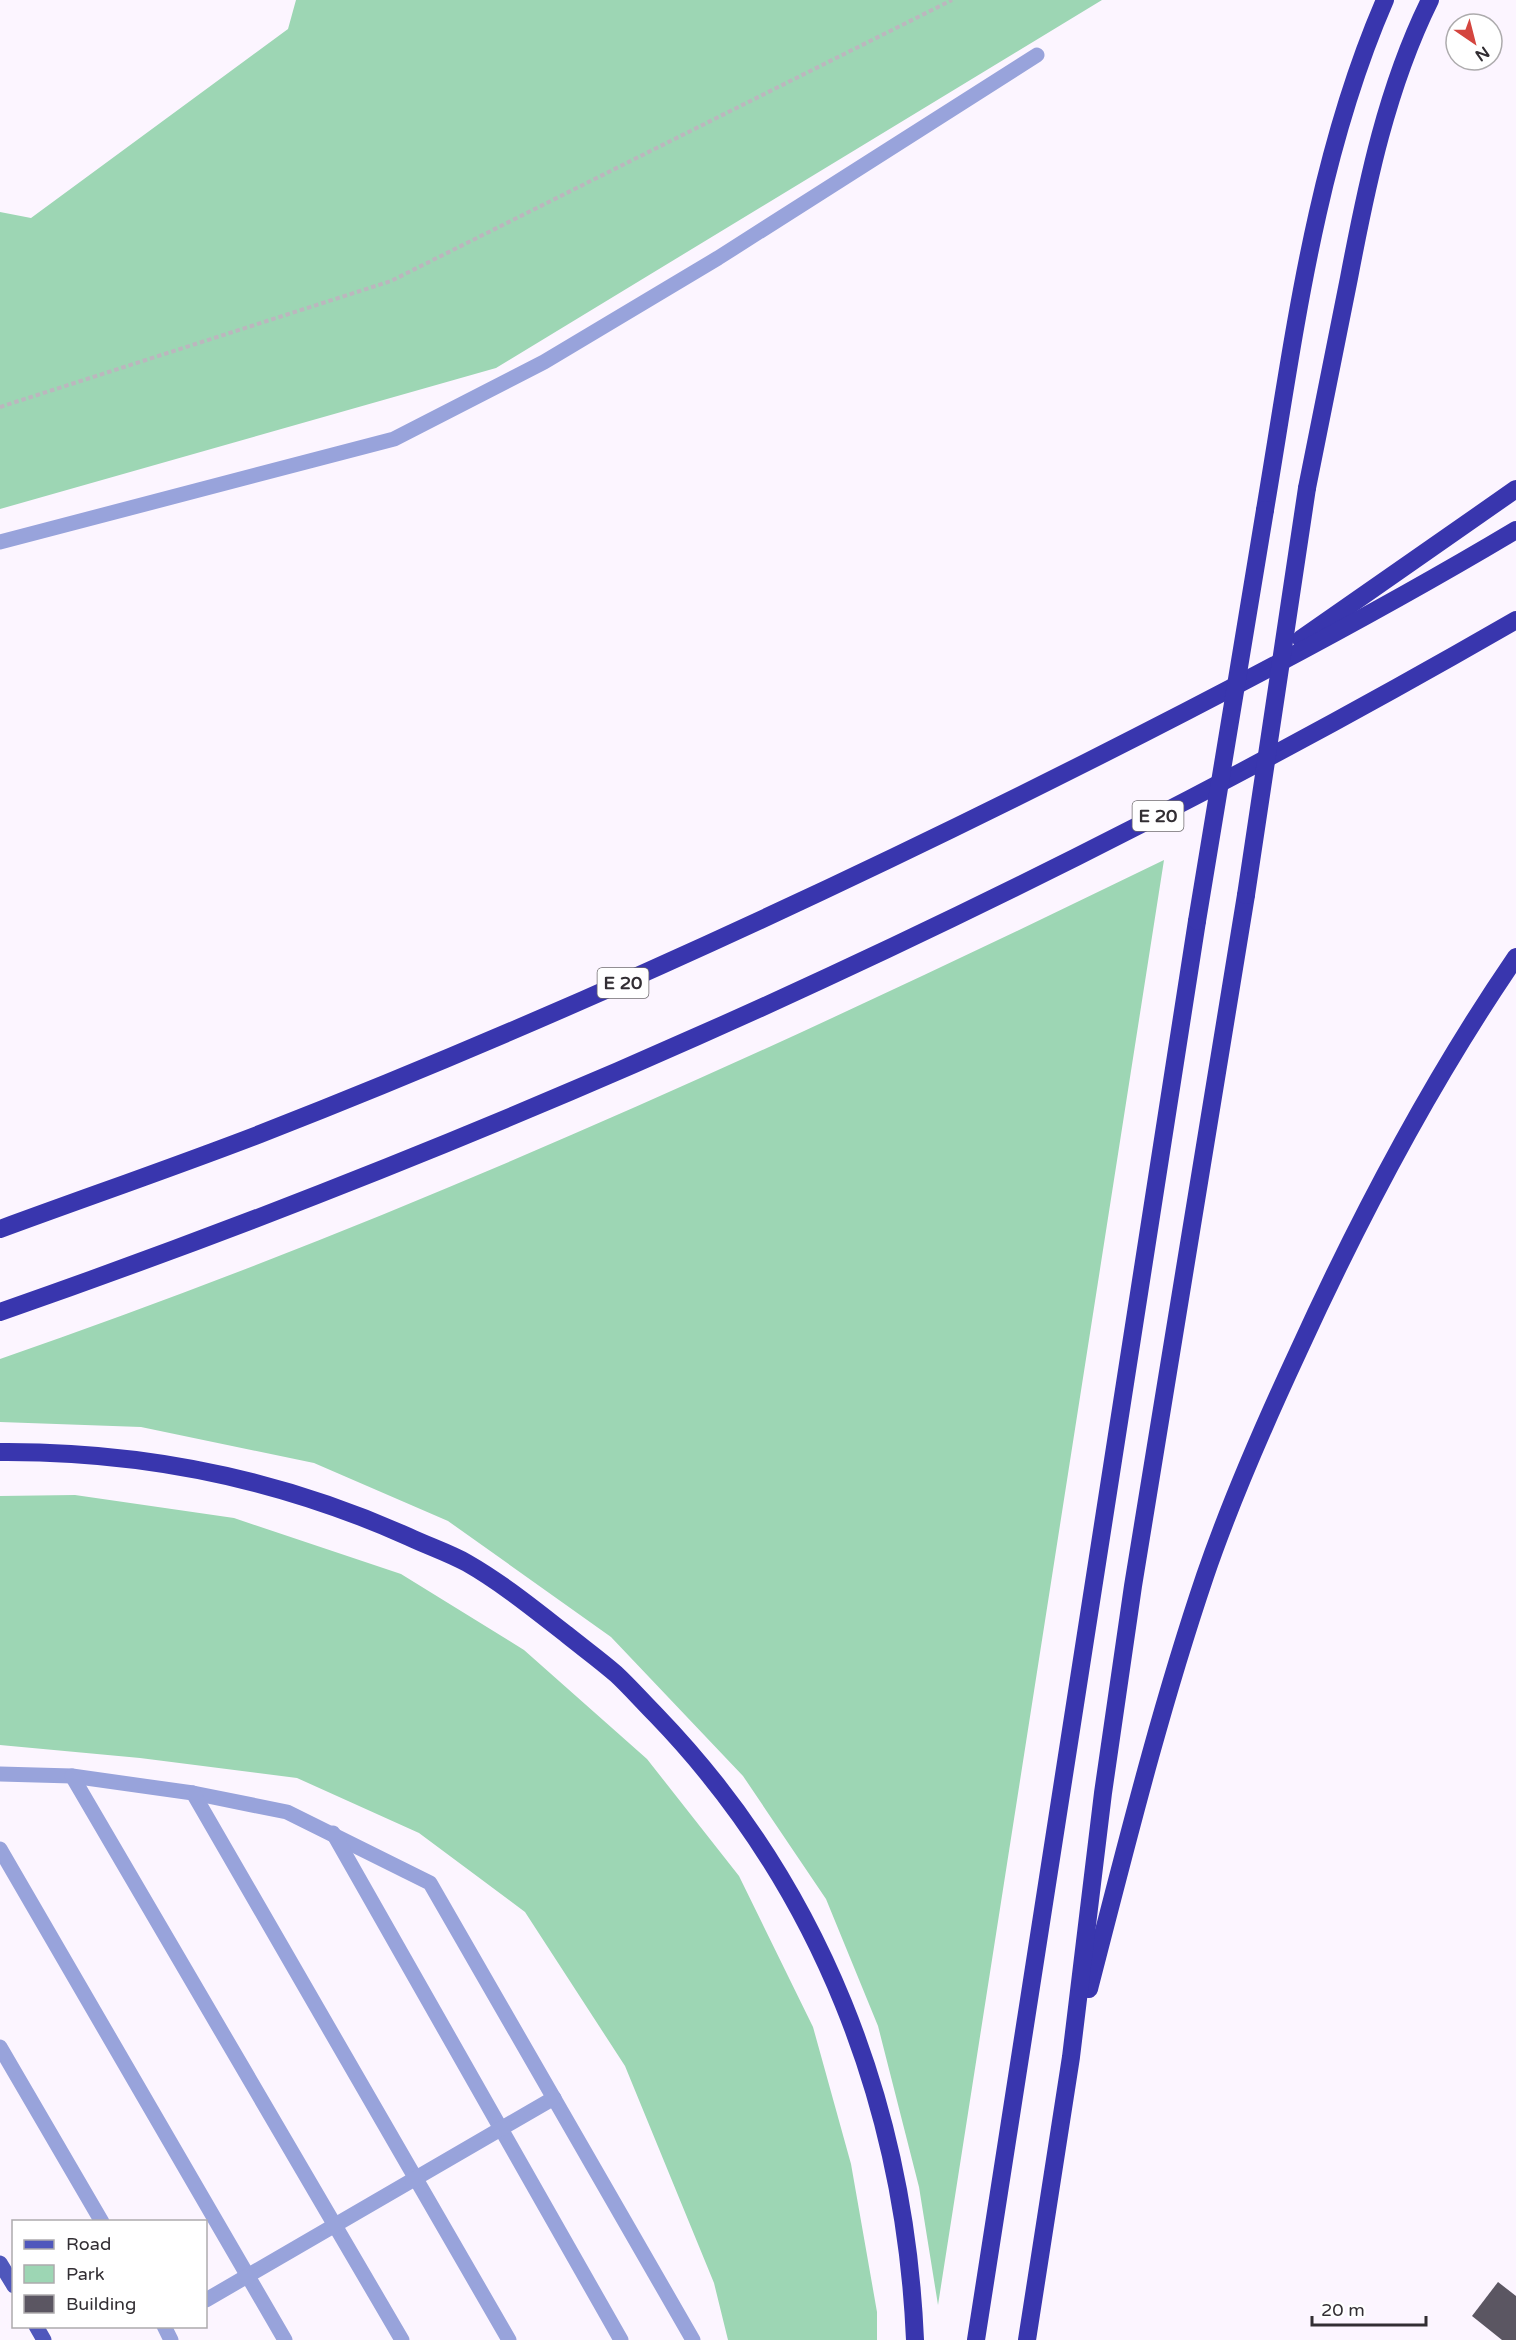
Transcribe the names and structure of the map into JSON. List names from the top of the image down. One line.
{"streets":{"highway":["E 20"]},"legend":["Road","Park","Building"],"scale_bar":"20 m","north":"bottom right"}
